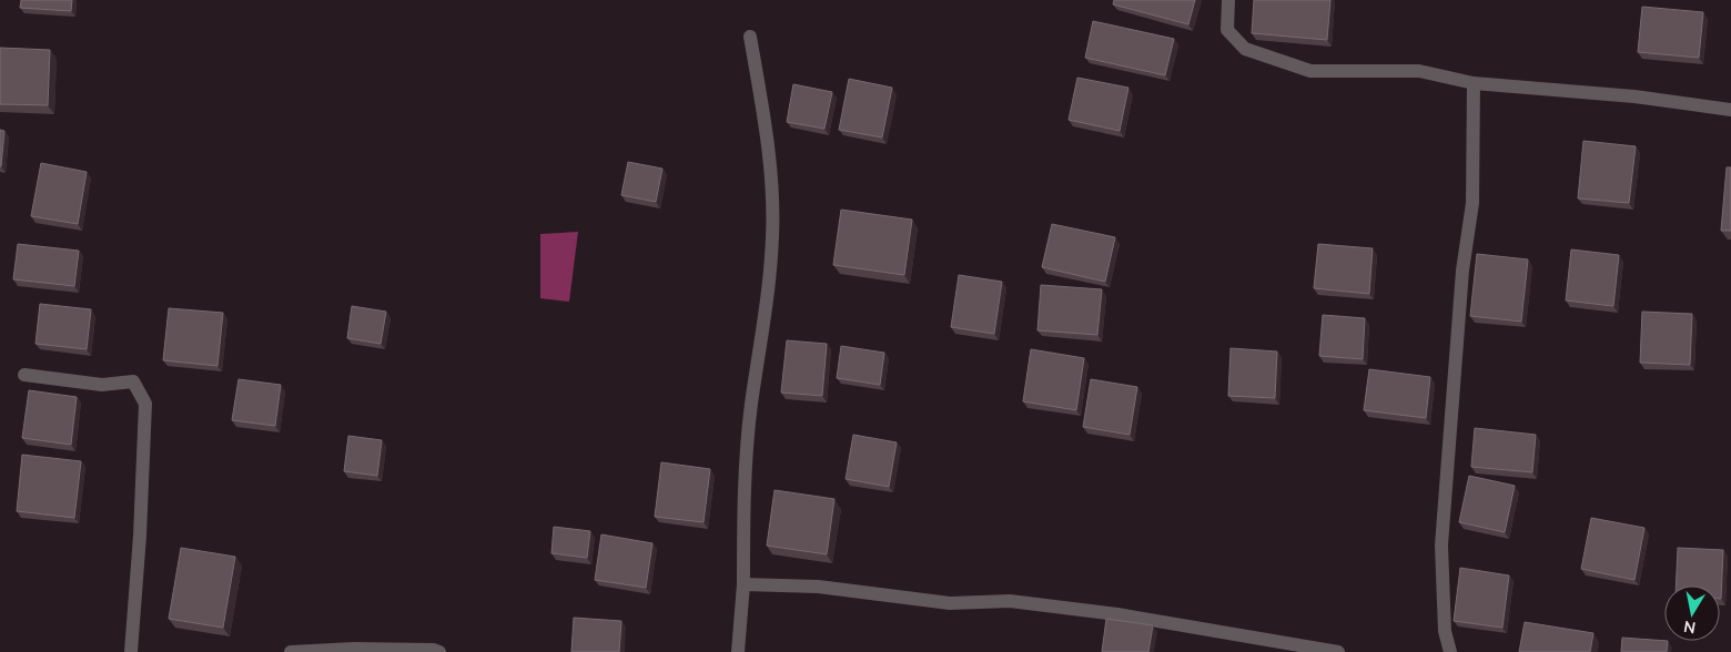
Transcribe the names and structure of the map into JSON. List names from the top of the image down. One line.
{"north":"bottom"}
